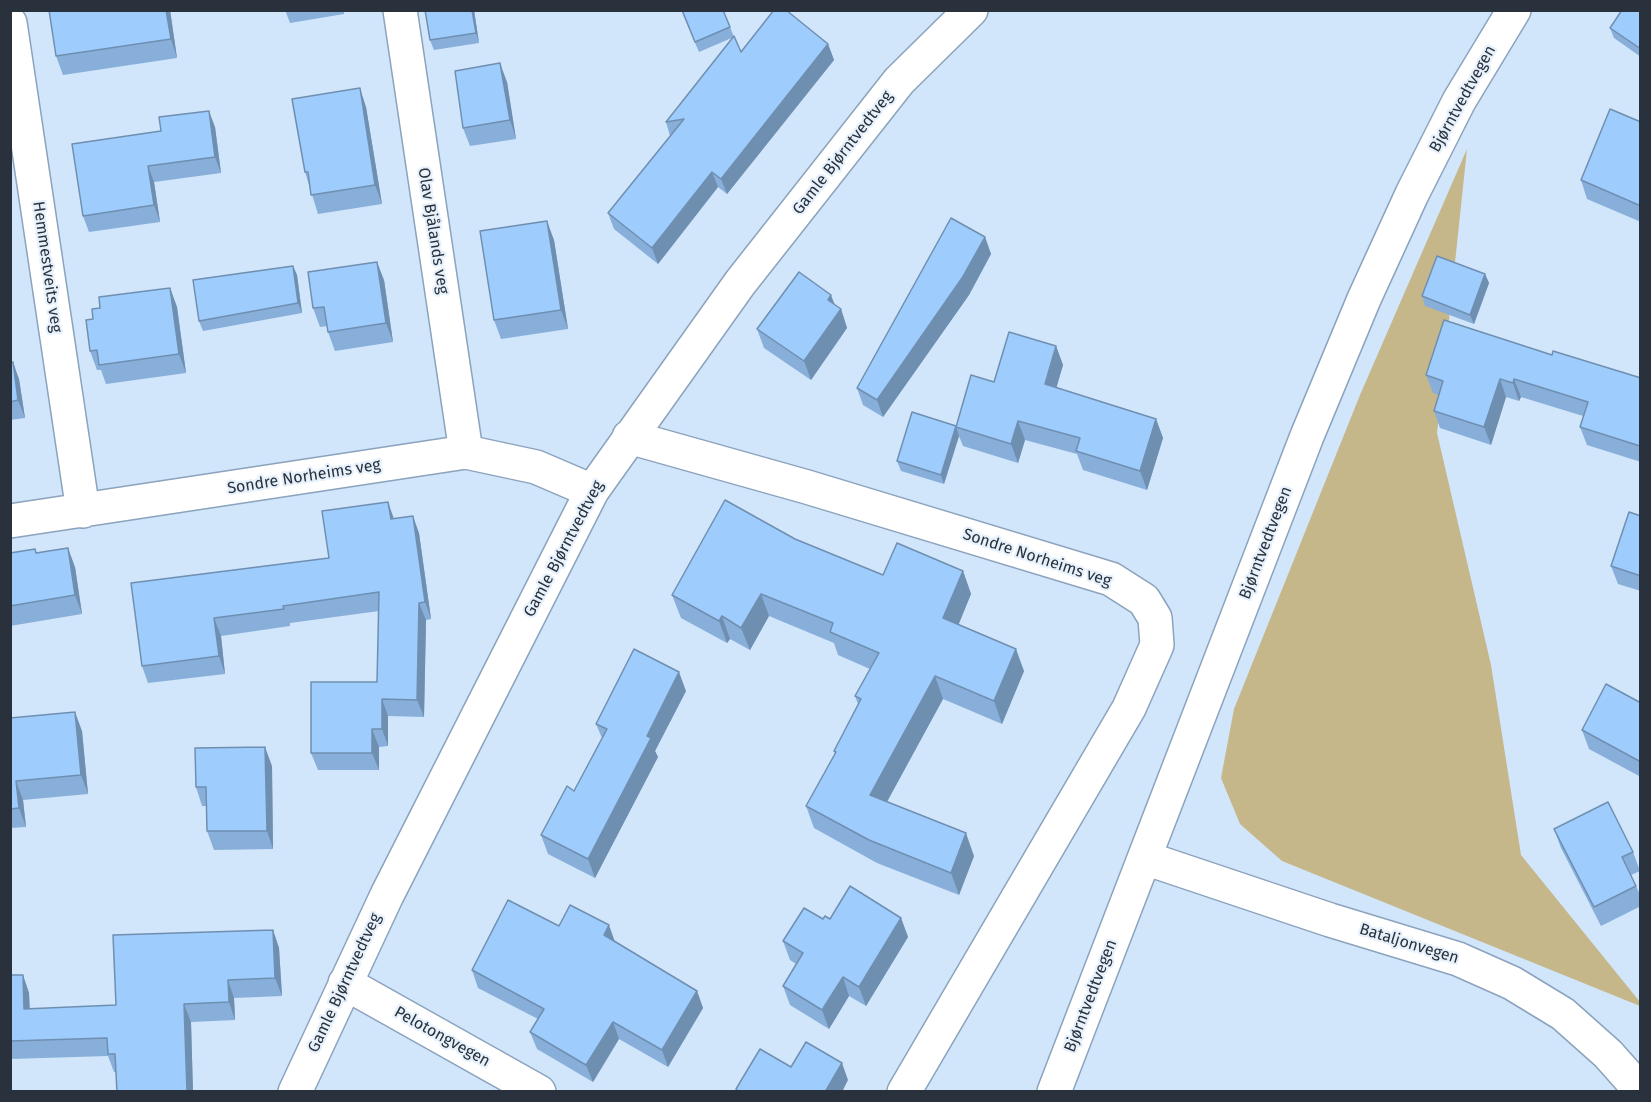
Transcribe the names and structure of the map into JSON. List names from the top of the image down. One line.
{"streets":{"street":["Bjørntvedtvegen","Gamle Bjørntvedtveg","Olav Bjålands veg","Hemmestveits veg","Sondre Norheims veg","Bataljonvegen","Pelotongvegen"]},"crossings":[["Bjørntvedtvegen","Bataljonvegen"],["Gamle Bjørntvedtveg","Sondre Norheims veg"],["Gamle Bjørntvedtveg","Pelotongvegen"],["Olav Bjålands veg","Sondre Norheims veg"],["Hemmestveits veg","Sondre Norheims veg"]]}
